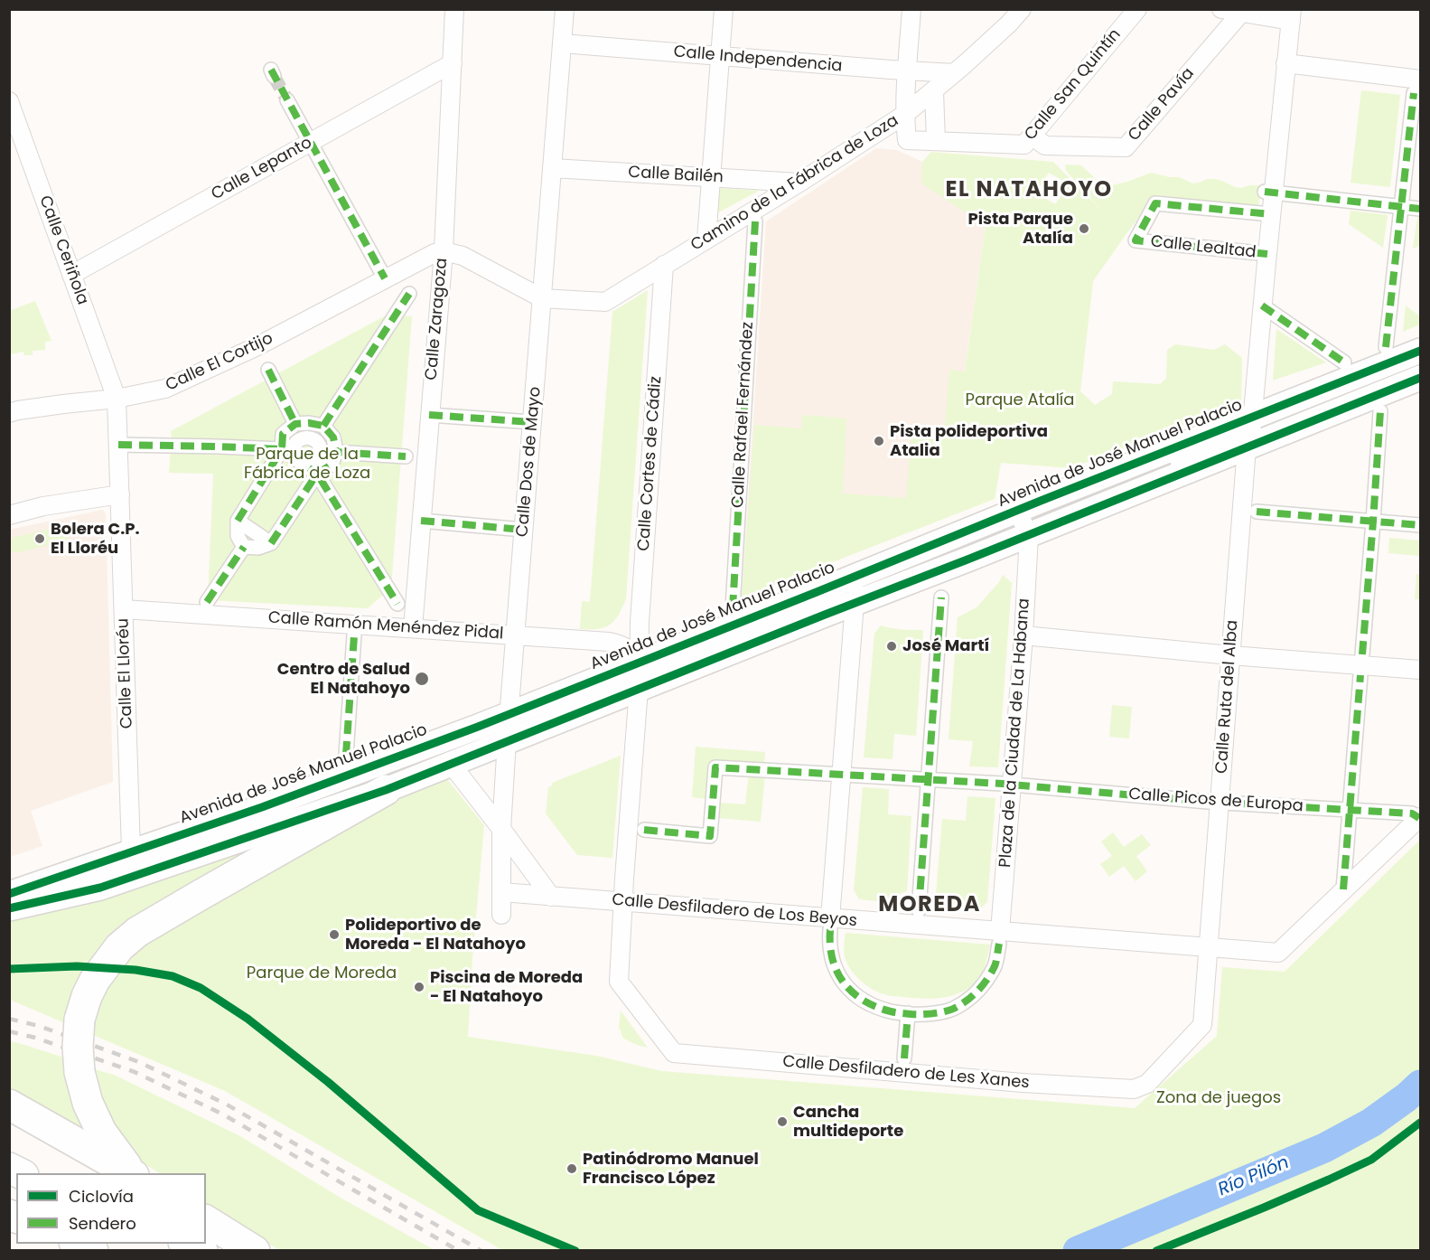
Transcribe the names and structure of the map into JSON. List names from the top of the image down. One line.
{"streets":{"main road":["Avenida de José Manuel Palacio"],"street":["Calle Independencia","Calle San Quintín","Calle Pavía","Calle Lepanto","Calle Bailén","Camino de la Fábrica de Loza","Calle Lealtad","Calle Ceriñola","Calle Zaragoza","Calle El Cortijo","Calle Rafael Fernández","Calle Dos de Mayo","Calle Cortes de Cádiz","Calle Ramón Menéndez Pidal","Calle El Lloréu","Calle Ruta del Alba","Plaza de la Ciudad de La Habana","Calle Picos de Europa","Calle Desfiladero de Los Beyos","Calle Desfiladero de Les Xanes"]},"crossings":[["Calle Independencia","Camino de la Fábrica de Loza"],["Calle Independencia","Calle Dos de Mayo"],["Calle San Quintín","Calle Pavía"],["Calle San Quintín","Camino de la Fábrica de Loza"],["Calle Lepanto","Calle Ceriñola"],["Calle Lepanto","Calle Zaragoza"],["Calle Bailén","Camino de la Fábrica de Loza"],["Calle Bailén","Calle Dos de Mayo"],["Camino de la Fábrica de Loza","Calle Dos de Mayo"],["Camino de la Fábrica de Loza","Calle Cortes de Cádiz"],["Calle Lealtad","Avenida de José Manuel Palacio"],["Calle Ceriñola","Calle El Cortijo"],["Calle Ceriñola","Calle El Lloréu"],["Calle Zaragoza","Calle El Cortijo"],["Calle Zaragoza","Calle Ramón Menéndez Pidal"],["Calle El Cortijo","Calle El Lloréu"],["Avenida de José Manuel Palacio","Calle Dos de Mayo"],["Avenida de José Manuel Palacio","Calle Cortes de Cádiz"],["Avenida de José Manuel Palacio","Calle Ramón Menéndez Pidal"],["Avenida de José Manuel Palacio","Calle El Lloréu"],["Avenida de José Manuel Palacio","Calle Ruta del Alba"],["Avenida de José Manuel Palacio","Plaza de la Ciudad de La Habana"],["Avenida de José Manuel Palacio","Calle Desfiladero de Les Xanes"],["Calle Dos de Mayo","Calle Ramón Menéndez Pidal"],["Calle Dos de Mayo","Calle Desfiladero de Los Beyos"],["Calle Cortes de Cádiz","Calle Ramón Menéndez Pidal"],["Calle Cortes de Cádiz","Calle Desfiladero de Les Xanes"],["Calle Ramón Menéndez Pidal","Calle El Lloréu"],["Calle Ruta del Alba","Calle Picos de Europa"],["Calle Ruta del Alba","Calle Desfiladero de Los Beyos"],["Calle Ruta del Alba","Calle Desfiladero de Les Xanes"],["Plaza de la Ciudad de La Habana","Calle Picos de Europa"],["Plaza de la Ciudad de La Habana","Calle Desfiladero de Los Beyos"],["Calle Desfiladero de Los Beyos","Calle Desfiladero de Les Xanes"]],"districts":["EL NATAHOYO","MOREDA"],"water":["Río Pilón"],"parks":["Parque Atalía","Parque de la Fábrica de Loza","Parque de Moreda","Zona de juegos"],"places":["Pista Parque Atalía","Pista polideportiva Atalia","Bolera C.P. El Lloréu","José Martí","Centro de Salud El Natahoyo","Polideportivo de Moreda - El Natahoyo","Piscina de Moreda - El Natahoyo","Cancha multideporte","Patinódromo Manuel Francisco López"],"legend":["Ciclovía","Sendero"]}
